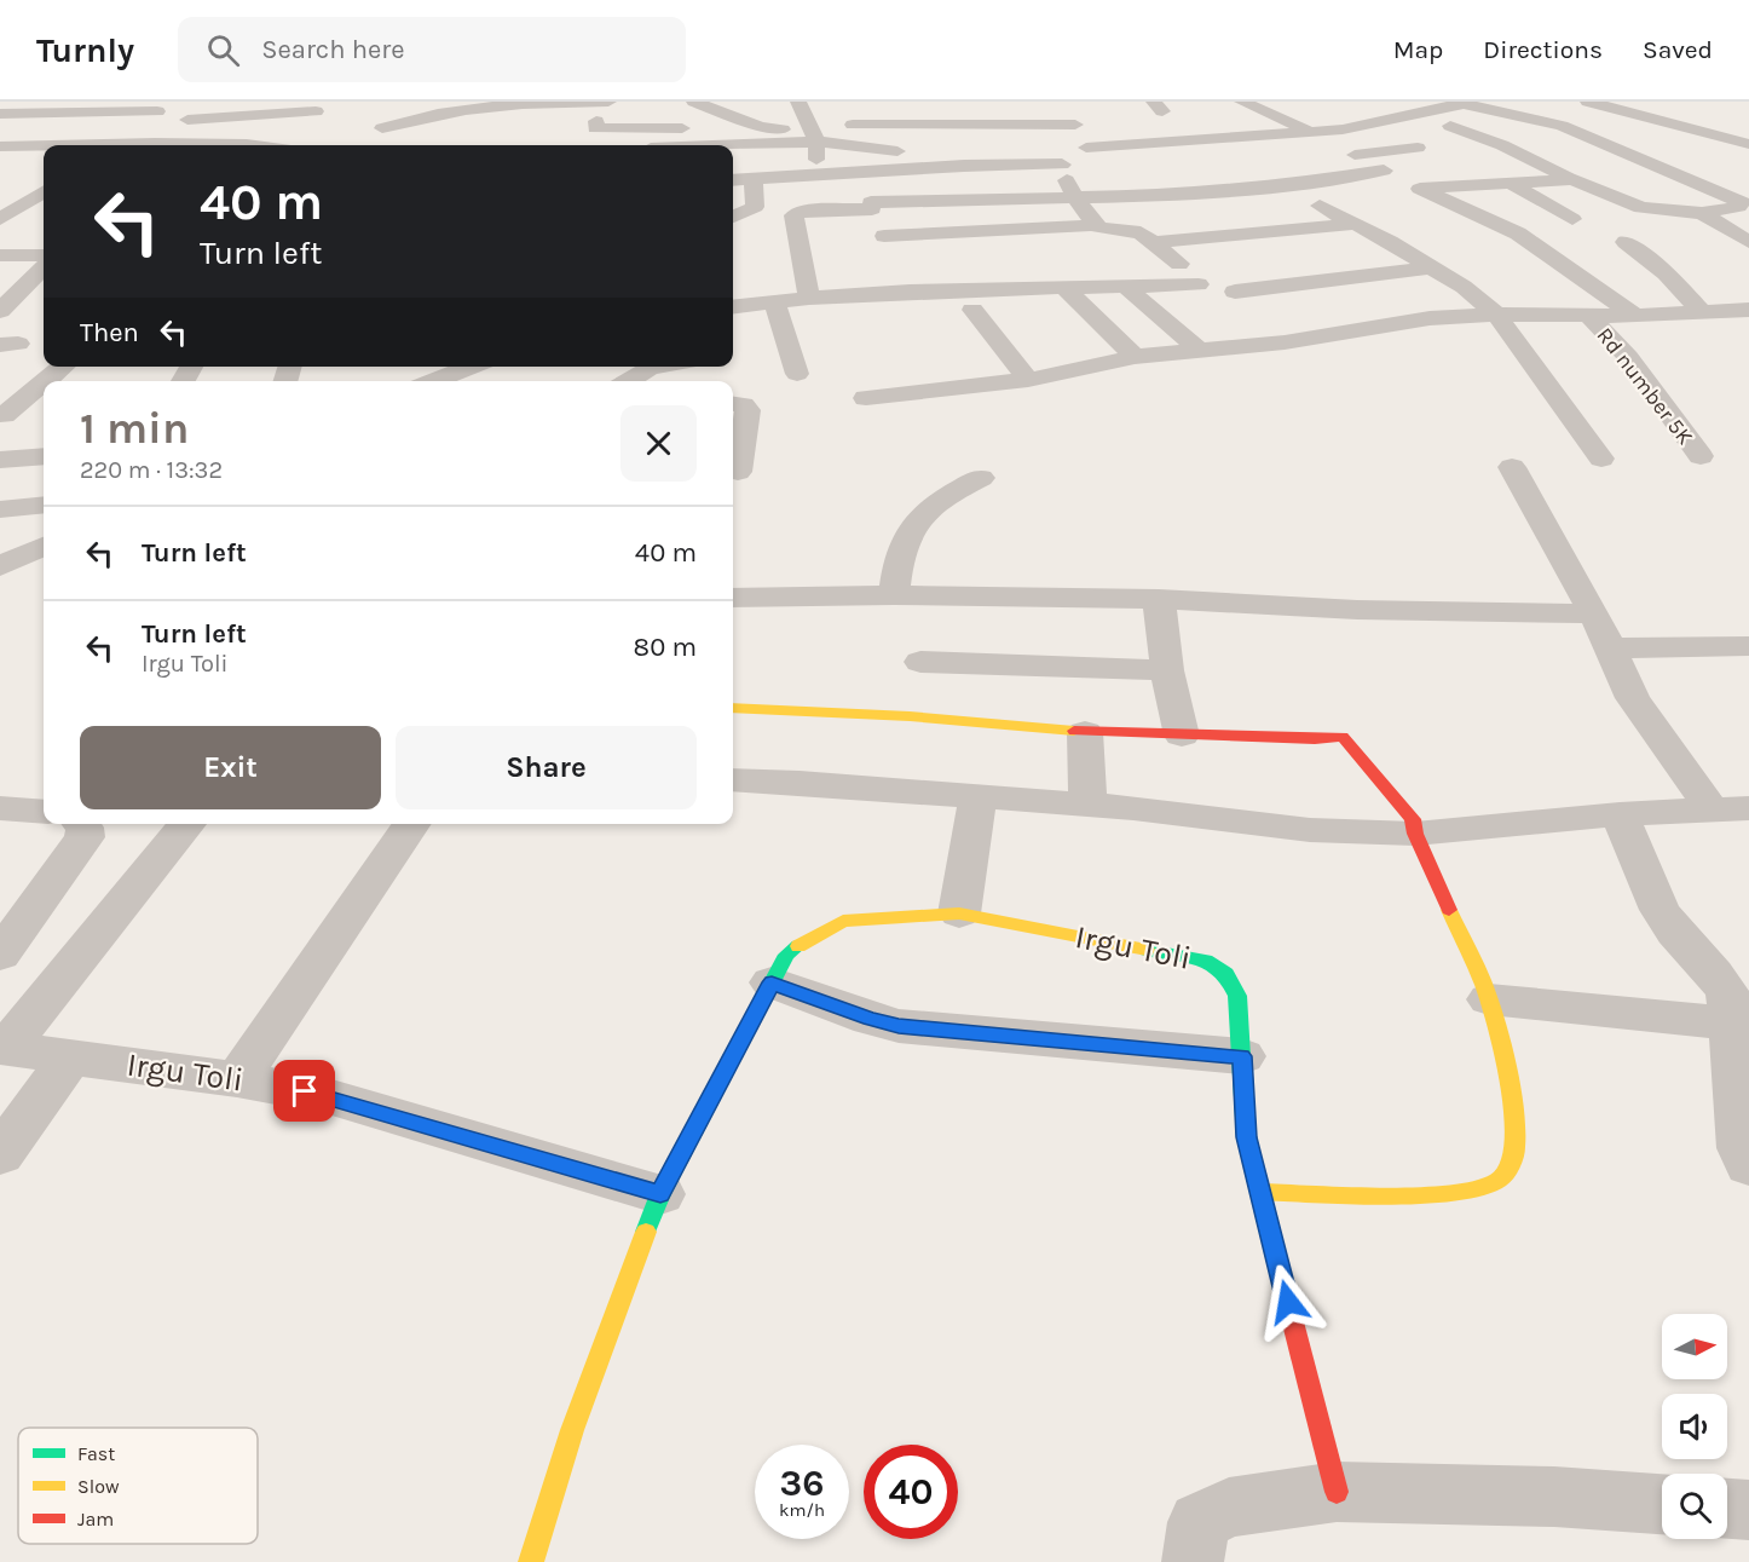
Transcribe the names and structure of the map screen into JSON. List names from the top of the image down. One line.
{"streets":{"street":["Rd number 5K","Irgu Toli"]},"legend":["Fast","Slow","Jam"],"north":"right","page":{"header":"Turnly","search":"Search here","nav":["Map","Directions","Saved"],"turn":["40 m","Turn left"],"then":"Then","heading":["1 min","220 m · 13:32"],"list":[{"name":"Turn left","value":"40 m"},{"name":"Turn left","note":"Irgu Toli","value":"80 m"}],"buttons":["Exit","Share"],"speed":"36 km/h","limit":"40"}}
